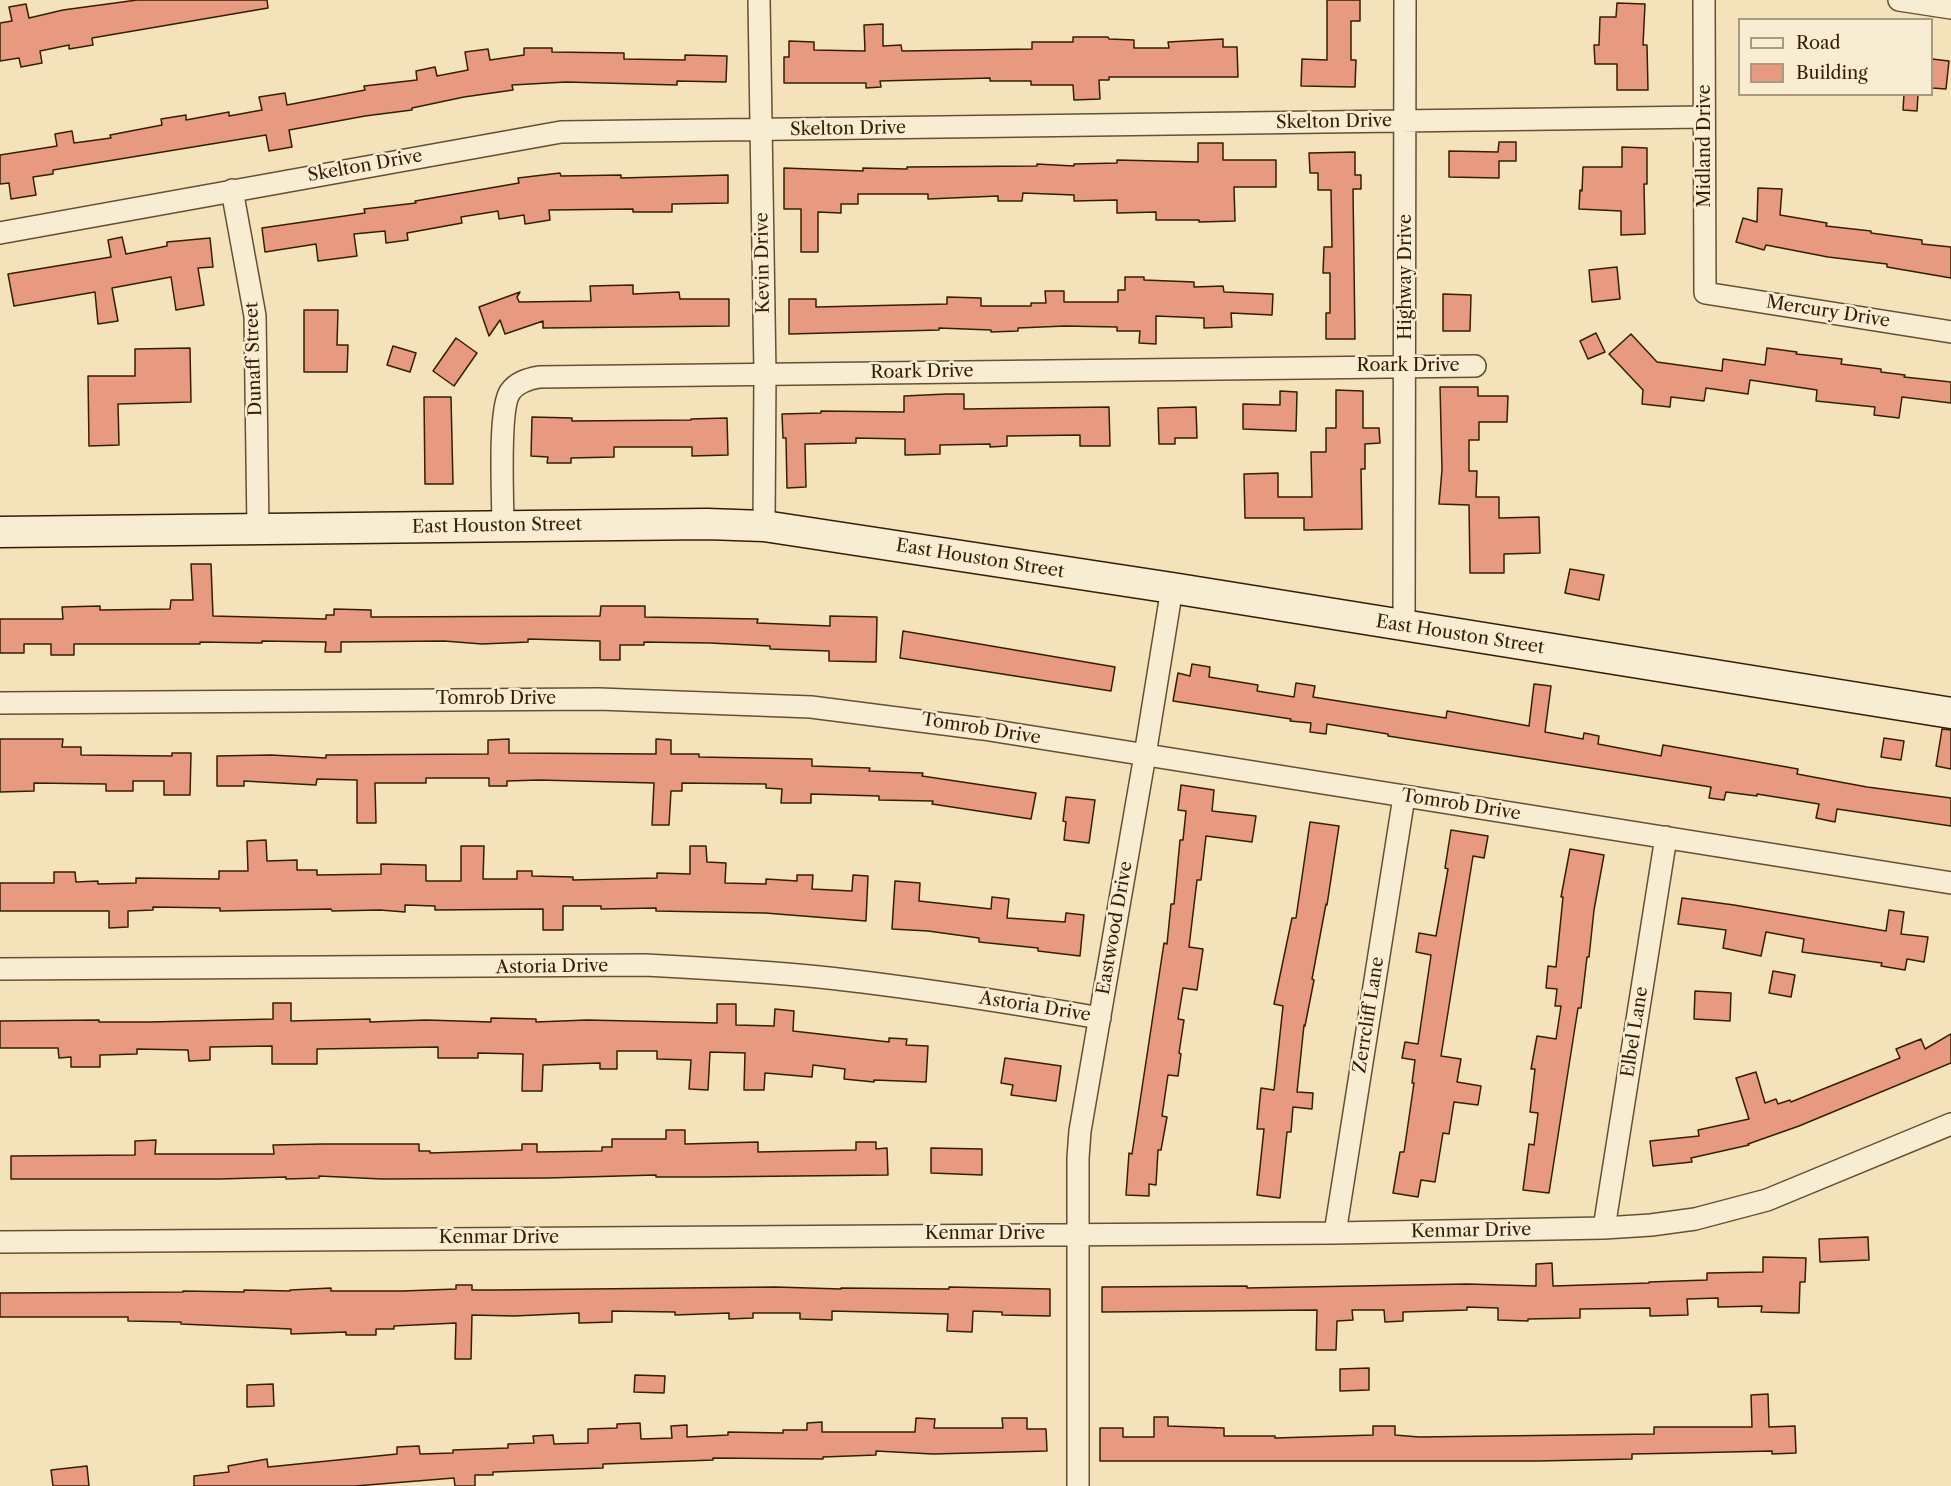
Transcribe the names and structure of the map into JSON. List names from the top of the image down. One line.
{"streets":{"main road":["East Houston Street"],"street":["Skelton Drive","Midland Drive","Kevin Drive","Highway Drive","Mercury Drive","Dunaff Street","Roark Drive","Tomrob Drive","Eastwood Drive","Astoria Drive","Zerrcliff Lane","Elbel Lane","Kenmar Drive"]},"crossings":[["Skelton Drive","Midland Drive"],["Skelton Drive","Kevin Drive"],["Skelton Drive","Highway Drive"],["Skelton Drive","Dunaff Street"],["Midland Drive","Mercury Drive"],["Kevin Drive","Roark Drive"],["Kevin Drive","East Houston Street"],["Highway Drive","Roark Drive"],["Highway Drive","East Houston Street"],["Dunaff Street","East Houston Street"],["Roark Drive","East Houston Street"],["East Houston Street","Eastwood Drive"],["Tomrob Drive","Eastwood Drive"],["Tomrob Drive","Zerrcliff Lane"],["Tomrob Drive","Elbel Lane"],["Eastwood Drive","Astoria Drive"],["Eastwood Drive","Kenmar Drive"],["Zerrcliff Lane","Kenmar Drive"],["Elbel Lane","Kenmar Drive"]],"legend":["Road","Building"]}
